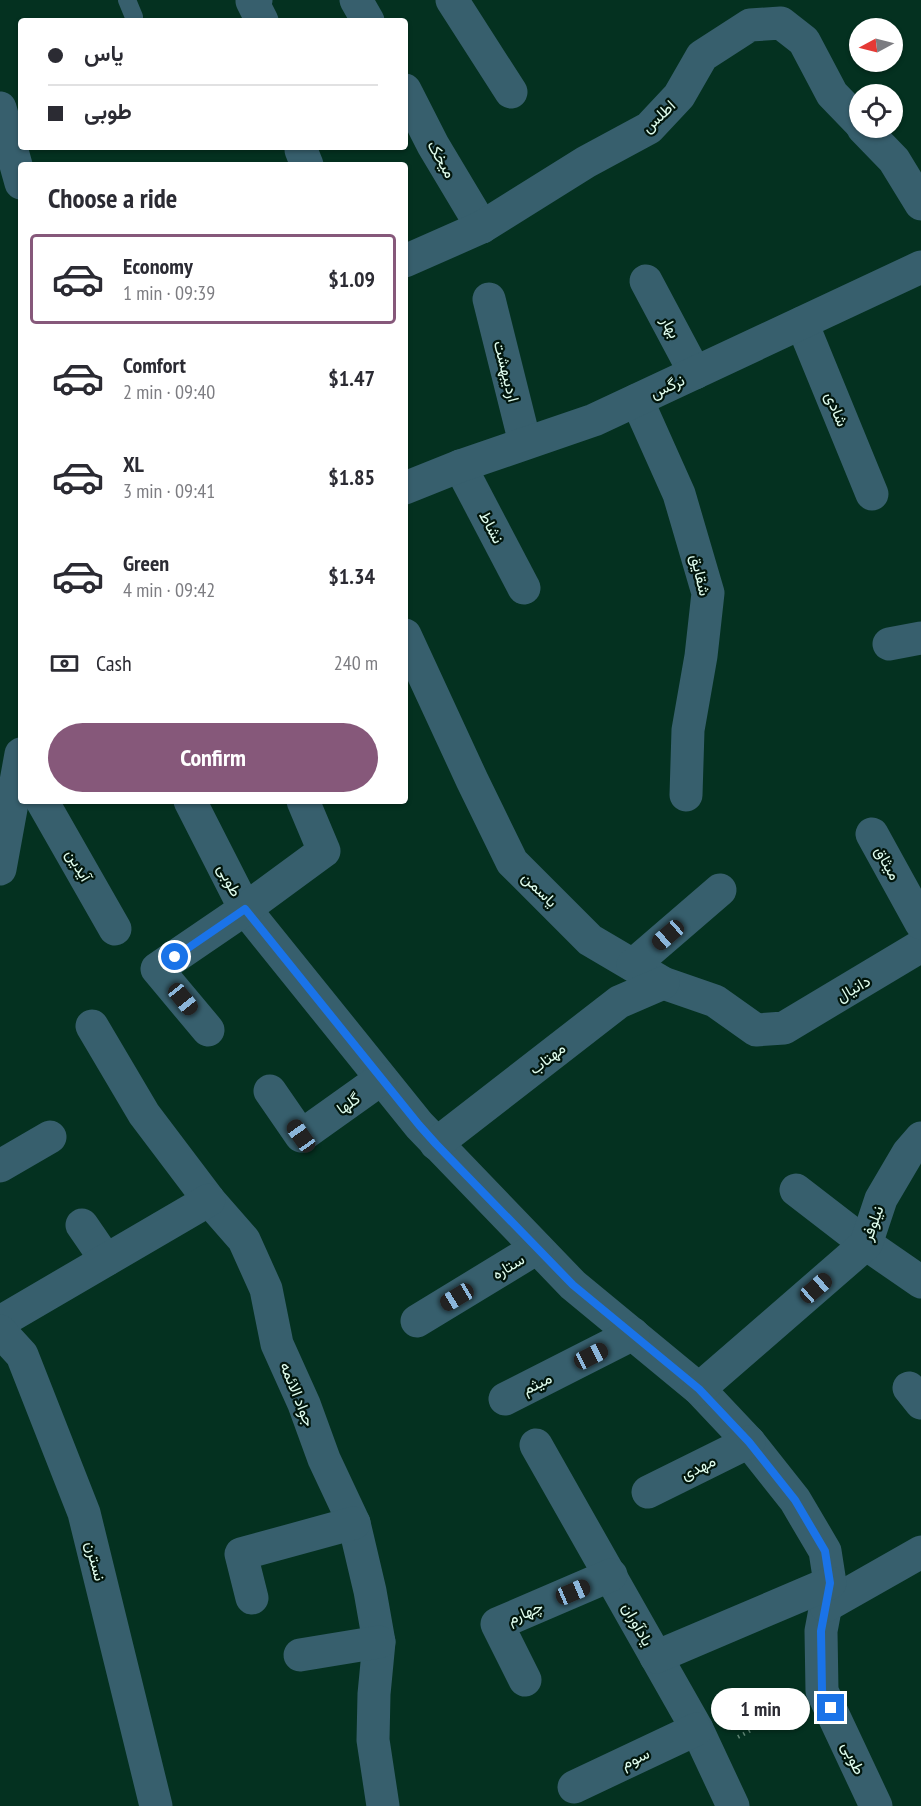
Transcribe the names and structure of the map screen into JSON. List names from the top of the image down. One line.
{"streets":{"street":["اطلس","میخک","بهار","اردیبهشت","نرگس","شادی","نشاط","شقایق","میثاق","آیدین","طوبی","یاسمن","دانیال","مهتاب","گلها","نیلوفر","ستاره","میثم","جواد الائمه","مهدی","نسترن","چهارم","یادآوران","سوم"]},"crossings":[["اطلس","میخک"],["بهار","نرگس"],["اردیبهشت","نرگس"],["نرگس","شادی"],["نرگس","نشاط"],["نرگس","شقایق"],["طوبی","مهتاب"],["طوبی","گلها"],["طوبی","نیلوفر"],["طوبی","ستاره"],["طوبی","میثم"],["طوبی","مهدی"],["یاسمن","دانیال"],["یاسمن","مهتاب"],["چهارم","یادآوران"],["یادآوران","سوم"]],"north":"left","page":{"banner":["یاس","طوبی"],"heading":"Choose a ride","list":[{"name":"Economy","note":"1 min · 09:39","value":"$1.09"},{"name":"Comfort","note":"2 min · 09:40","value":"$1.47"},{"name":"XL","note":"3 min · 09:41","value":"$1.85"},{"name":"Green","note":"4 min · 09:42","value":"$1.34"}],"pay":["Cash","240 m"],"buttons":"Confirm","bubble":"1 min"}}
